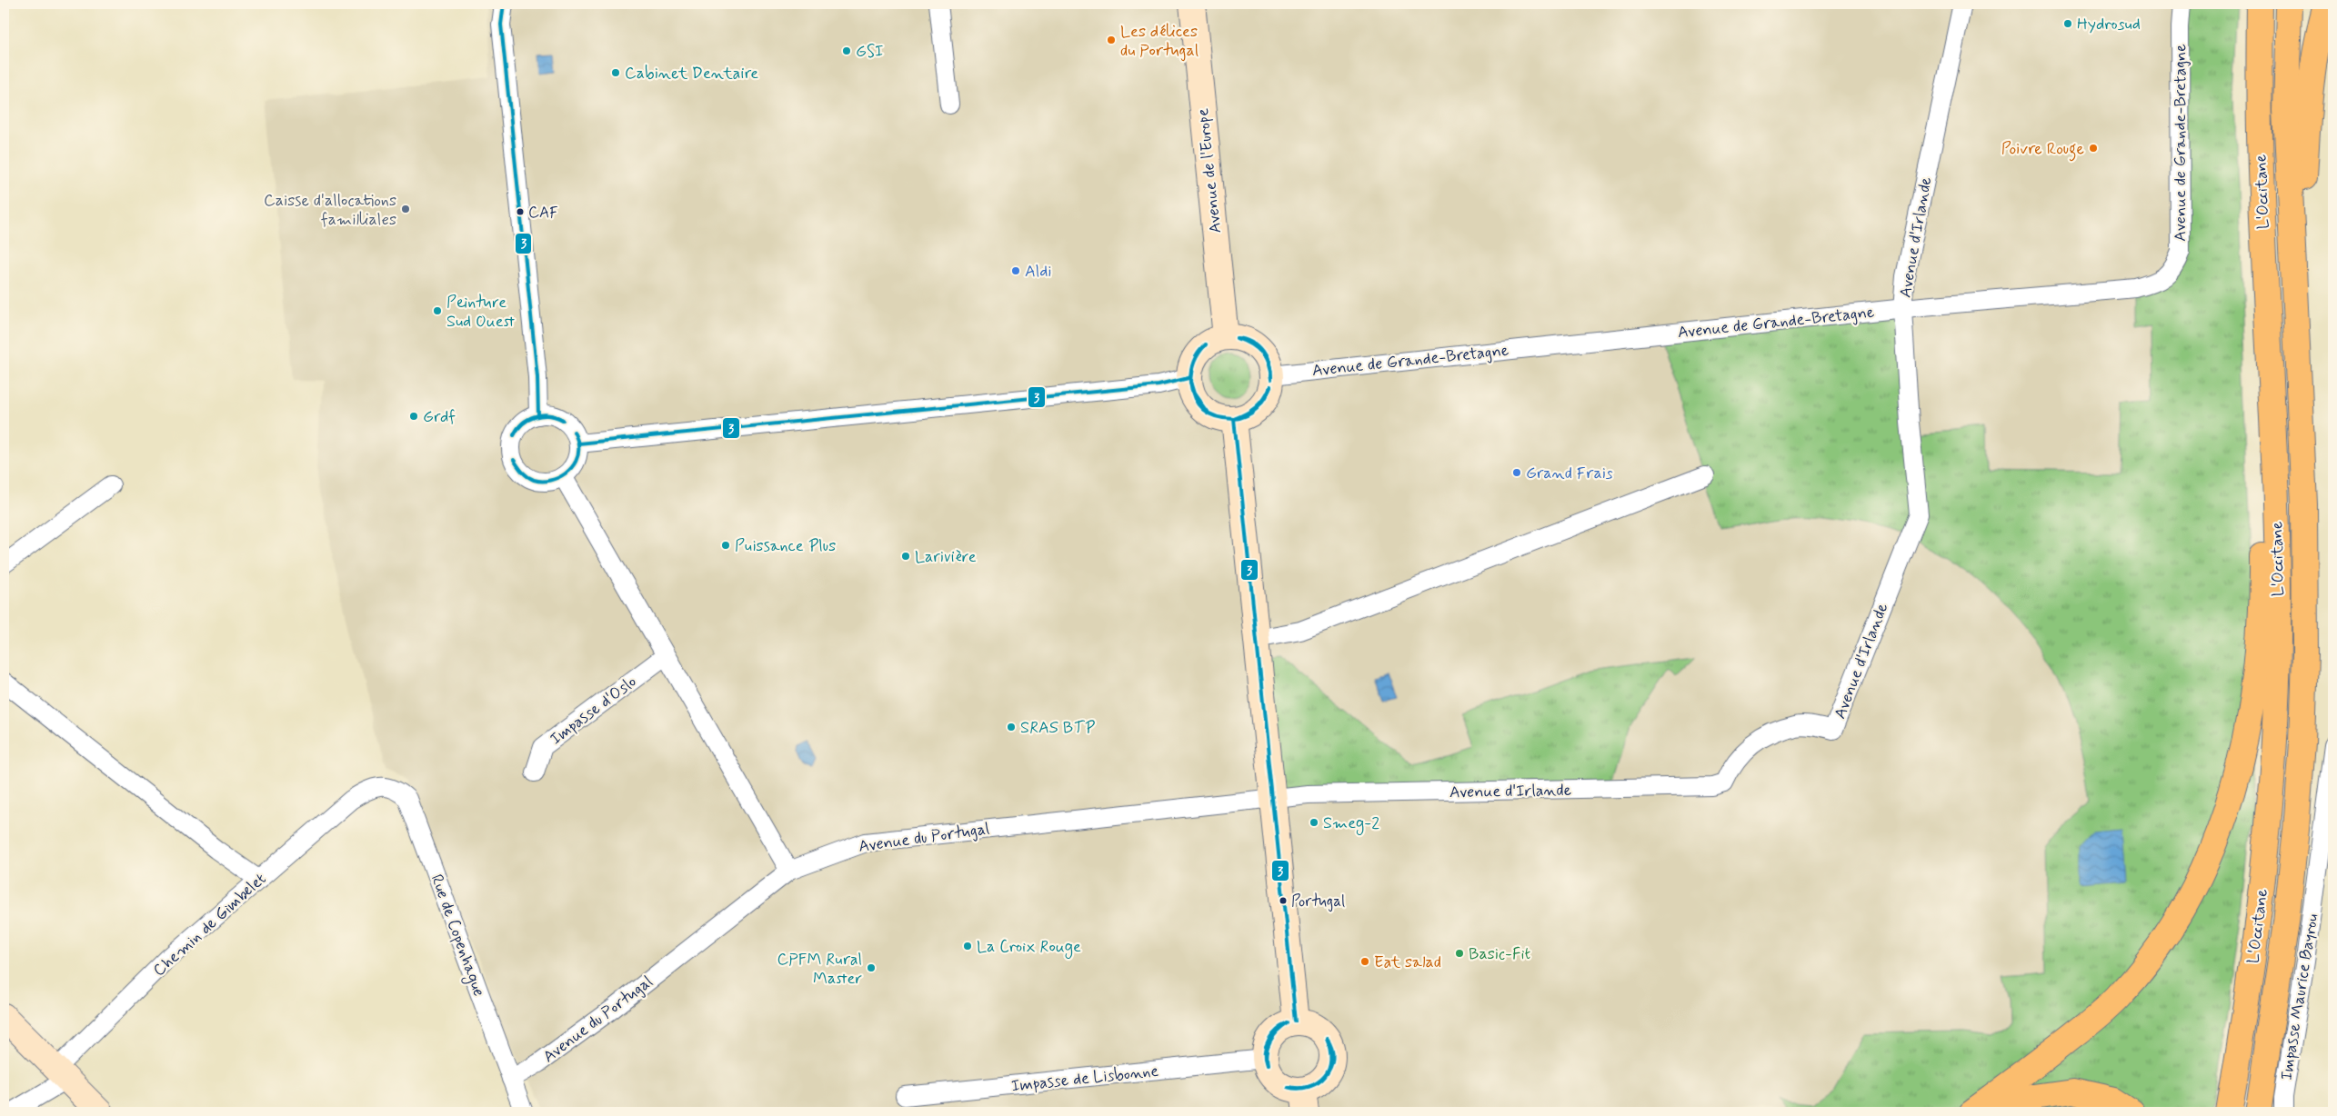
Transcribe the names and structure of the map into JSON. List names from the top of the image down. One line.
{"streets":{"highway":["L'Occitane"],"street":["Avenue de Grande-Bretagne","Avenue de l'Europe","Avenue d'Irlande","Impasse d'Oslo","Avenue du Portugal","Chemin de Gimbelet","Rue de Copenhague","Impasse Maurice Bayrou","Impasse de Lisbonne"]},"crossings":[["Avenue de Grande-Bretagne","Avenue de l'Europe"],["Avenue de Grande-Bretagne","Avenue d'Irlande"],["Avenue d'Irlande","Avenue du Portugal"],["Avenue du Portugal","Rue de Copenhague"],["Chemin de Gimbelet","Rue de Copenhague"]],"places":["Hydrosud","Les délices du Portugal","GSI","Cabinet Dentaire","Poivre Rouge","Caisse d'allocations familliales","CAF","Aldi","Peinture Sud Ouest","Grdf","Grand Frais","Puissance Plus","Larivière","SRAS BTP","Smeg-2","Portugal","La Croix Rouge","Basic-Fit","Eat salad","CPFM Rural Master"],"lines":["transit line 3"]}
